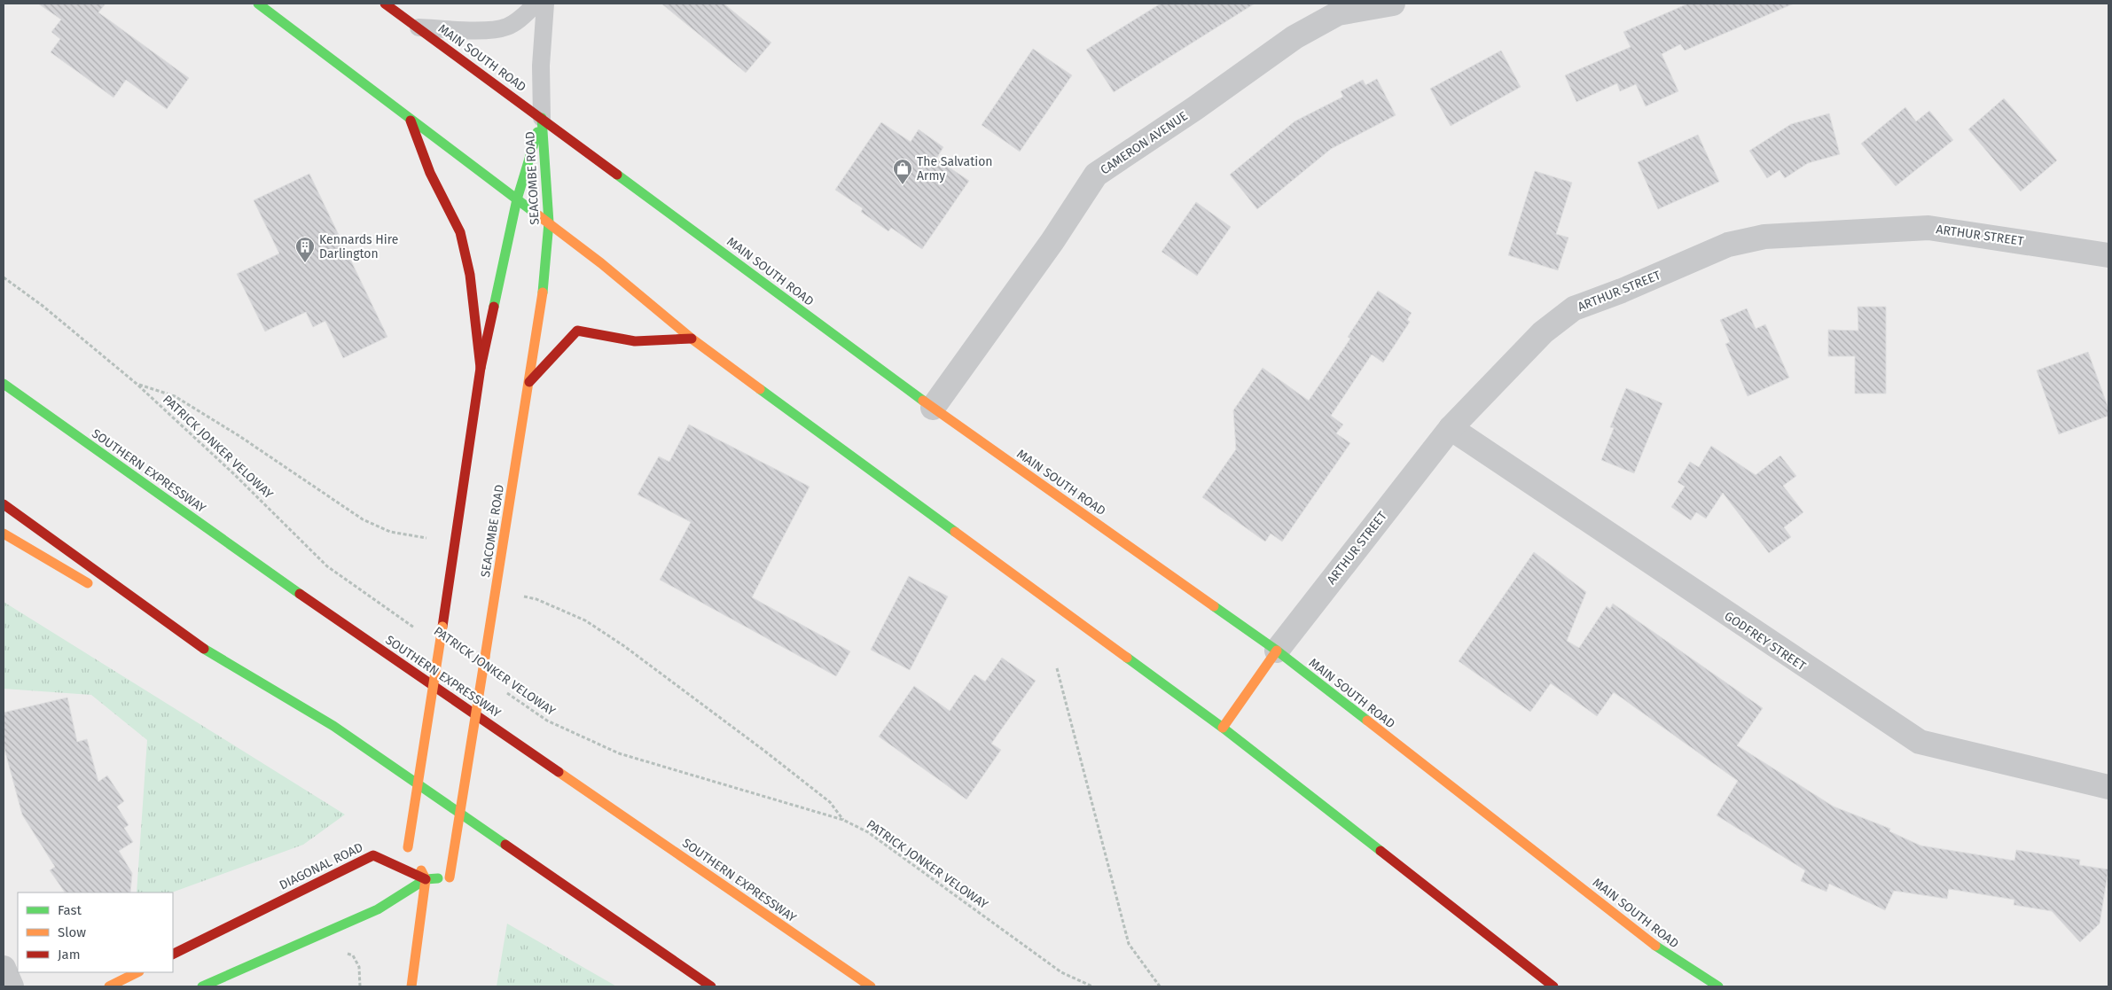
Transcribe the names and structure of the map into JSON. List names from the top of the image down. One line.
{"streets":{"main road":["MAIN SOUTH ROAD","SEACOMBE ROAD","SOUTHERN EXPRESSWAY","DIAGONAL ROAD"],"street":["CAMERON AVENUE","ARTHUR STREET","GODFREY STREET"],"path":["PATRICK JONKER VELOWAY"]},"crossings":[["MAIN SOUTH ROAD","CAMERON AVENUE"],["MAIN SOUTH ROAD","SEACOMBE ROAD"],["MAIN SOUTH ROAD","ARTHUR STREET"],["SEACOMBE ROAD","DIAGONAL ROAD"],["ARTHUR STREET","GODFREY STREET"]],"places":{"shop":["The Salvation Army"],"building":["Kennards Hire Darlington"]},"legend":["Fast","Slow","Jam"]}
